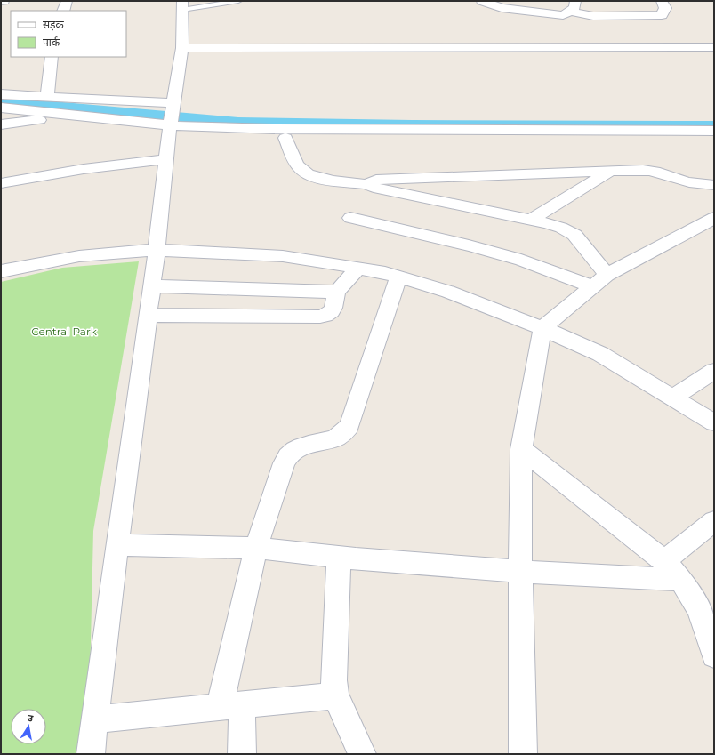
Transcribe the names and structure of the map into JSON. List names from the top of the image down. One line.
{"parks":["Central Park"],"legend":["सड़क","पार्क"],"north":"top"}
